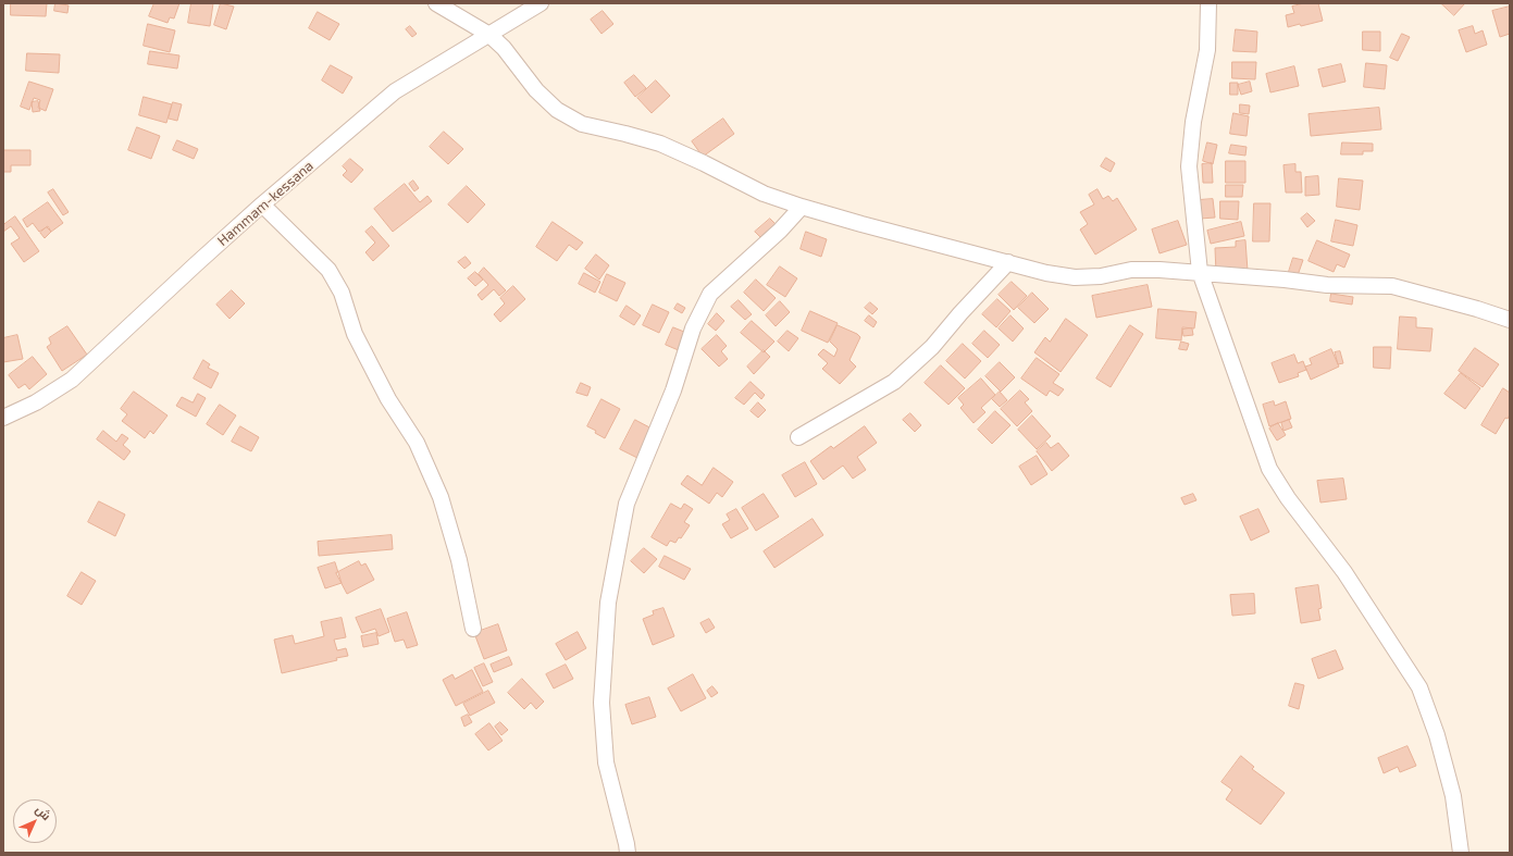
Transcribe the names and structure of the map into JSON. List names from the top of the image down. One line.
{"streets":{"street":["Hammam-kessana"]},"north":"top right"}
